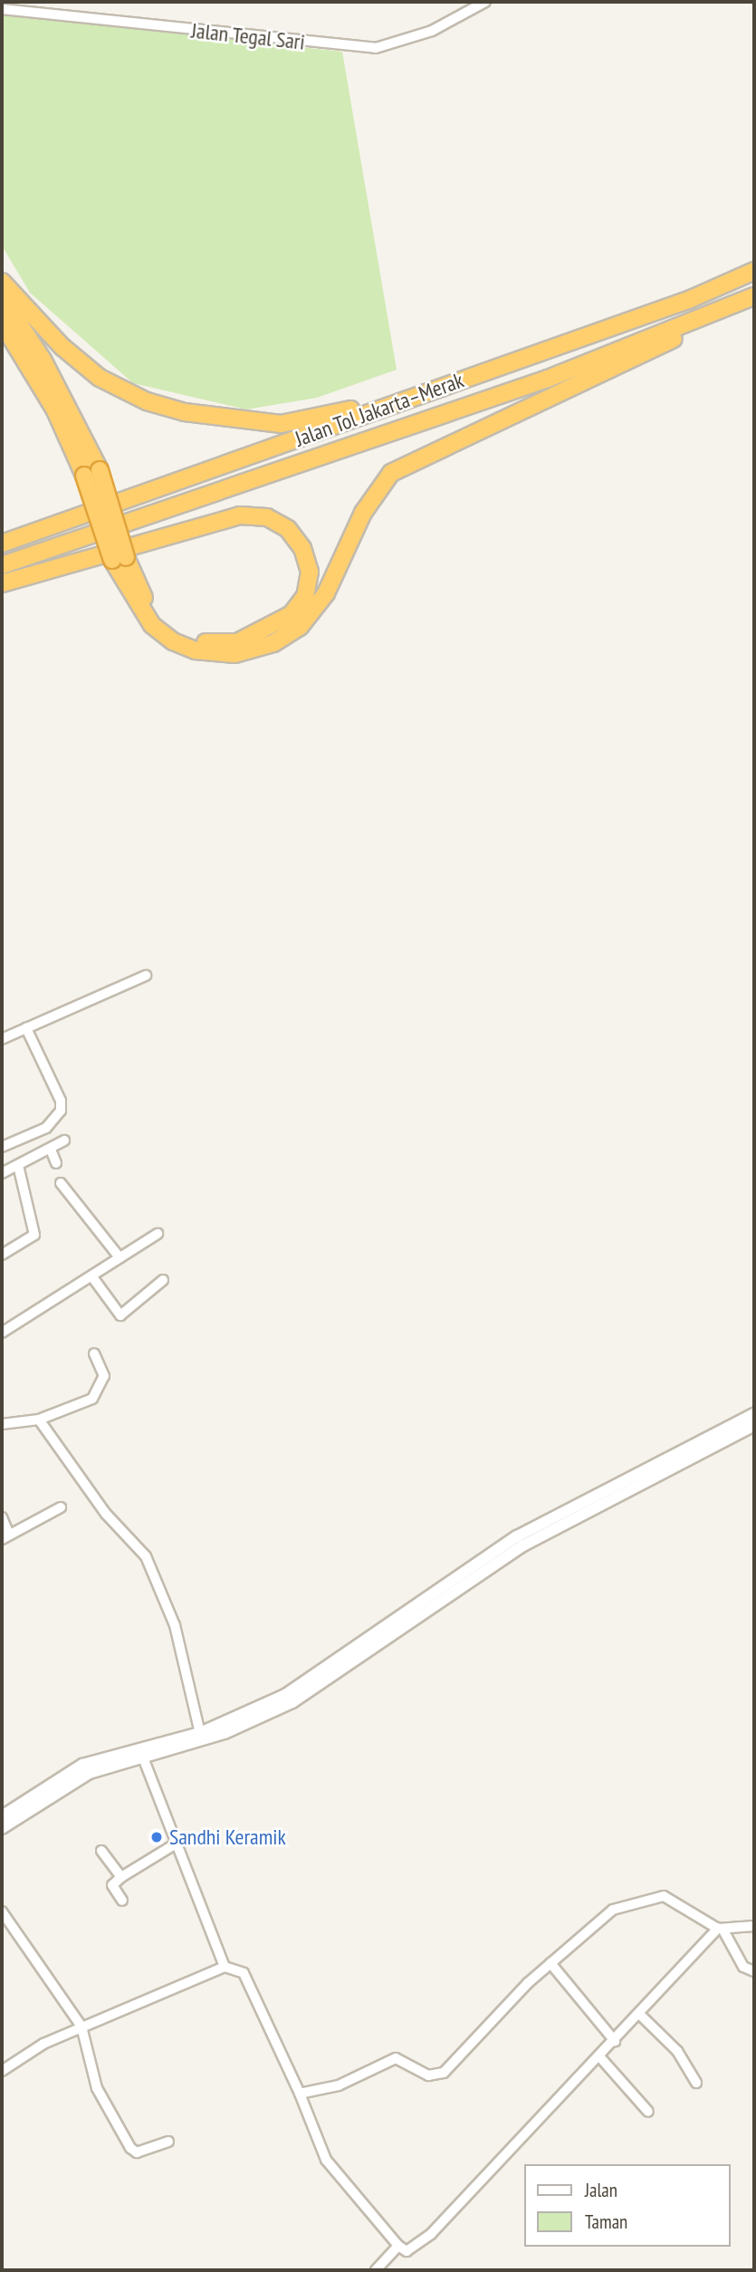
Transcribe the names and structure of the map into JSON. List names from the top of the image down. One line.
{"streets":{"highway":["Jalan Tol Jakarta–Merak"],"street":["Jalan Tegal Sari"]},"places":["Sandhi Keramik"],"legend":["Jalan","Taman"]}
